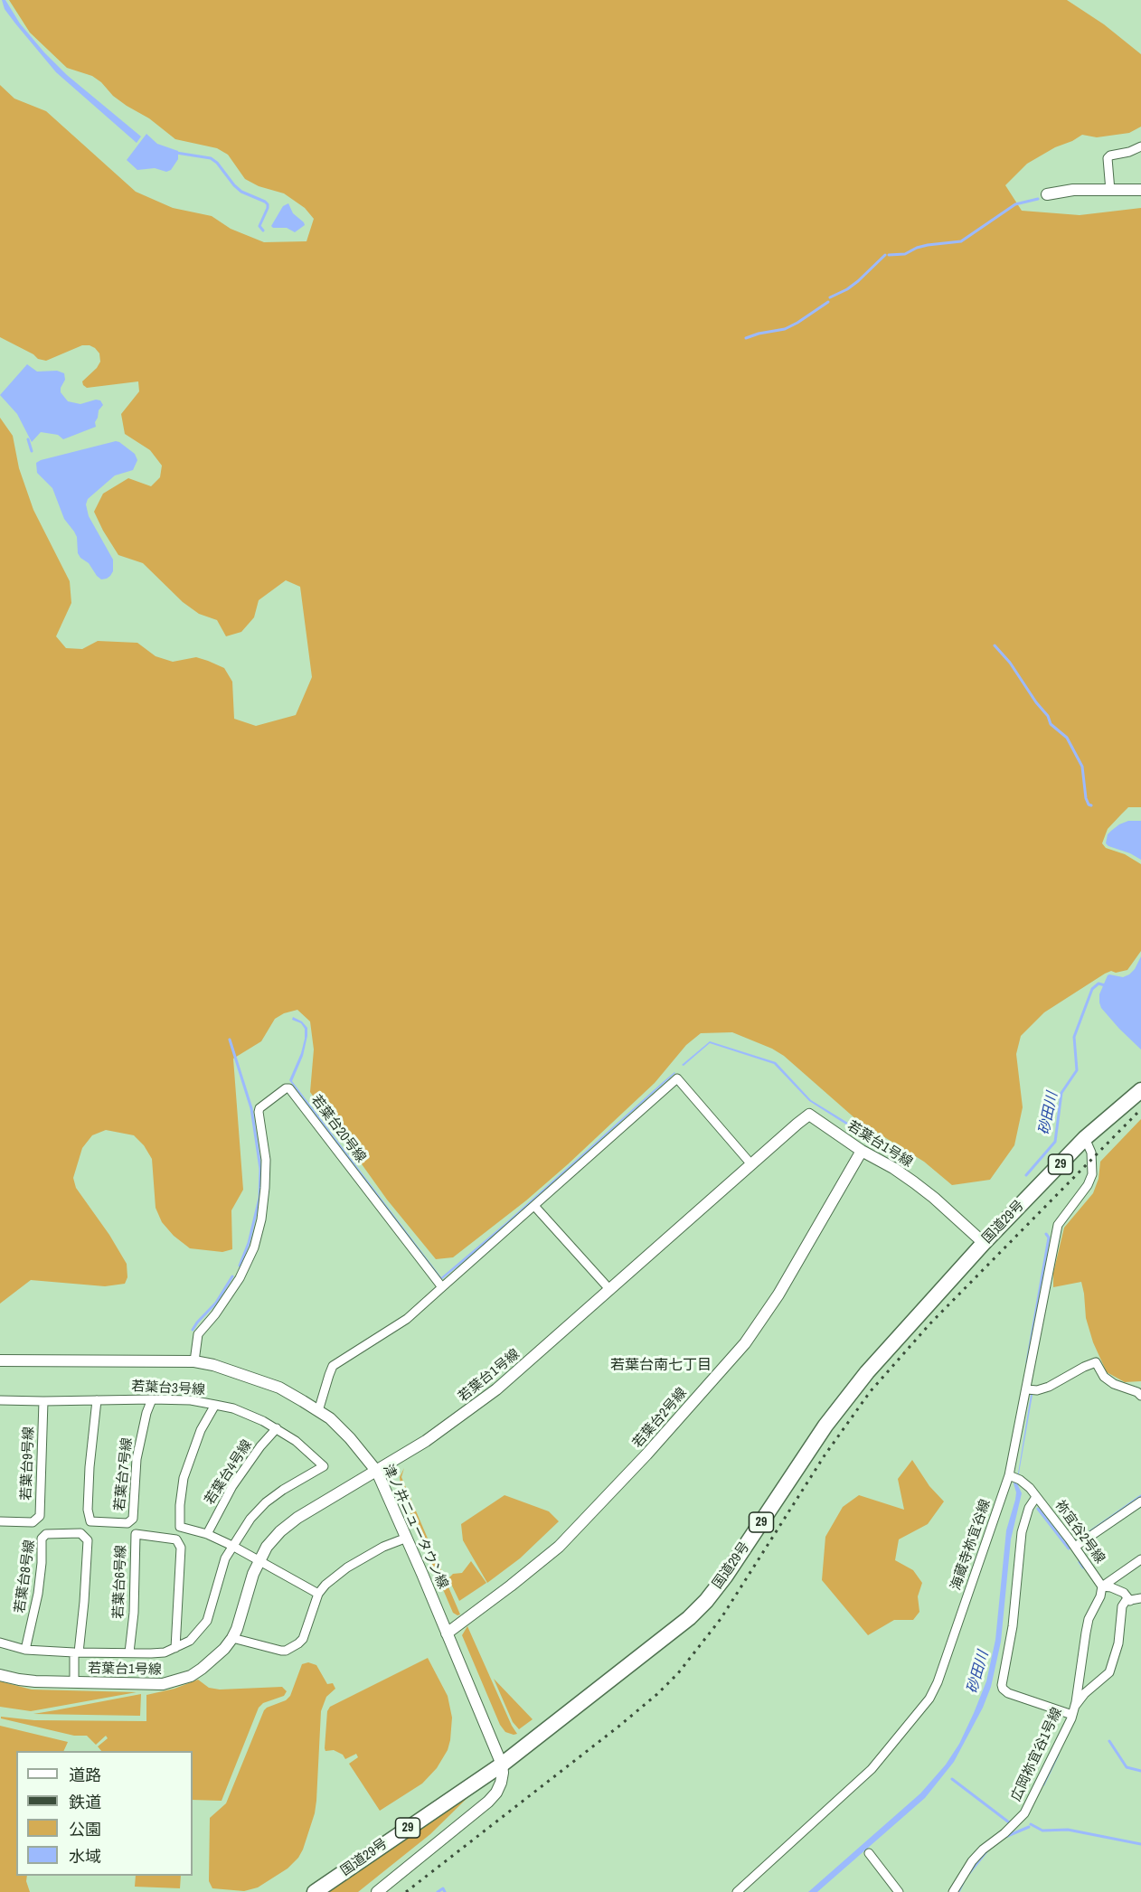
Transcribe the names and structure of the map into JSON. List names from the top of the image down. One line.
{"streets":{"highway":["29","国道29号"],"street":["若葉台20号線","若葉台1号線","若葉台3号線","若葉台2号線","若葉台9号線","若葉台4号線","若葉台7号線","津ノ井ニュータウン線","祢宜谷2号線","海蔵寺祢宜谷線","若葉台8号線","若葉台6号線","広岡祢宜谷1号線"]},"crossings":[["若葉台20号線","津ノ井ニュータウン線"],["若葉台1号線","国道29号"],["若葉台1号線","若葉台2号線"],["若葉台1号線","津ノ井ニュータウン線"],["国道29号","津ノ井ニュータウン線"],["国道29号","海蔵寺祢宜谷線"],["若葉台3号線","若葉台9号線"],["若葉台3号線","若葉台4号線"],["若葉台3号線","若葉台7号線"],["若葉台3号線","若葉台8号線"],["若葉台3号線","若葉台6号線"],["若葉台2号線","津ノ井ニュータウン線"],["祢宜谷2号線","海蔵寺祢宜谷線"],["祢宜谷2号線","広岡祢宜谷1号線"]],"districts":["若葉台南七丁目"],"water":["砂田川"],"legend":["道路","鉄道","公園","水域"]}
